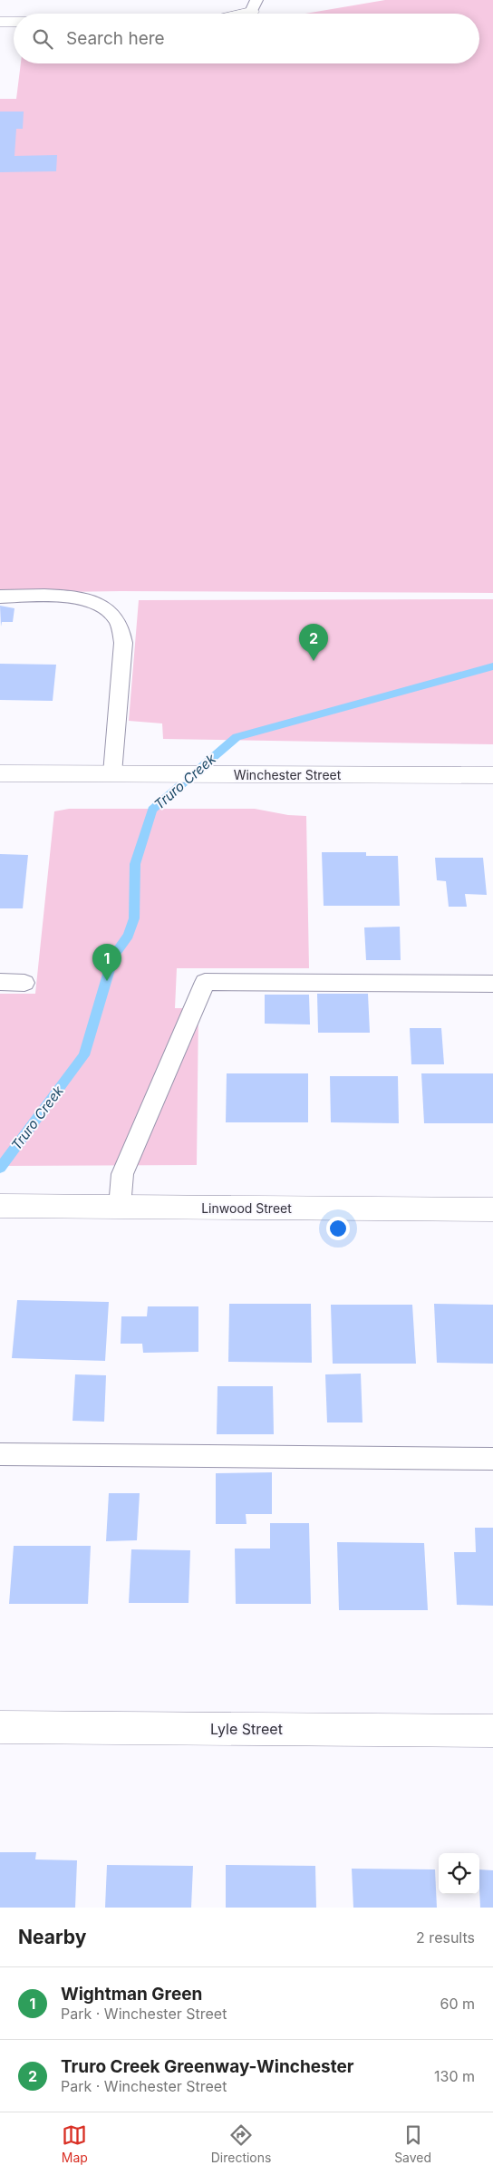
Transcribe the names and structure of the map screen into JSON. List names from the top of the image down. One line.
{"streets":{"street":["Winchester Street","Linwood Street","Lyle Street"]},"water":["Truro Creek"],"page":{"search":"Search here","pins":["2","1"],"heading":["Nearby","2 results"],"list":[{"mark":"1","name":"Wightman Green","note":"Park · Winchester Street","value":"60 m"},{"mark":"2","name":"Truro Creek Greenway-Winchester","note":"Park · Winchester Street","value":"130 m"}],"nav":["Map","Directions","Saved"]}}
